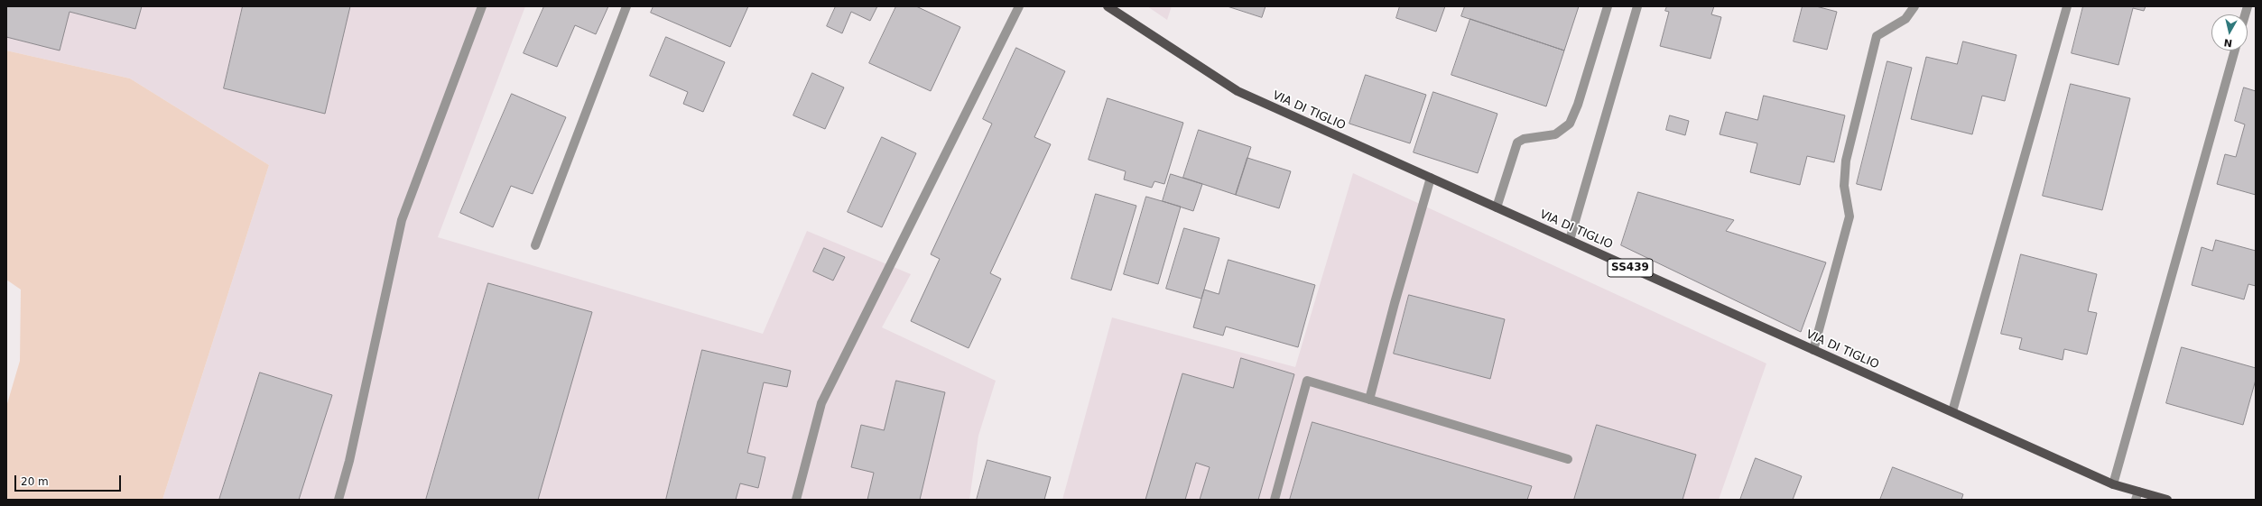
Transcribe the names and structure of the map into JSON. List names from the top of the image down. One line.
{"streets":{"main road":["VIA DI TIGLIO","SS439"]},"scale_bar":"20 m","north":"bottom"}
